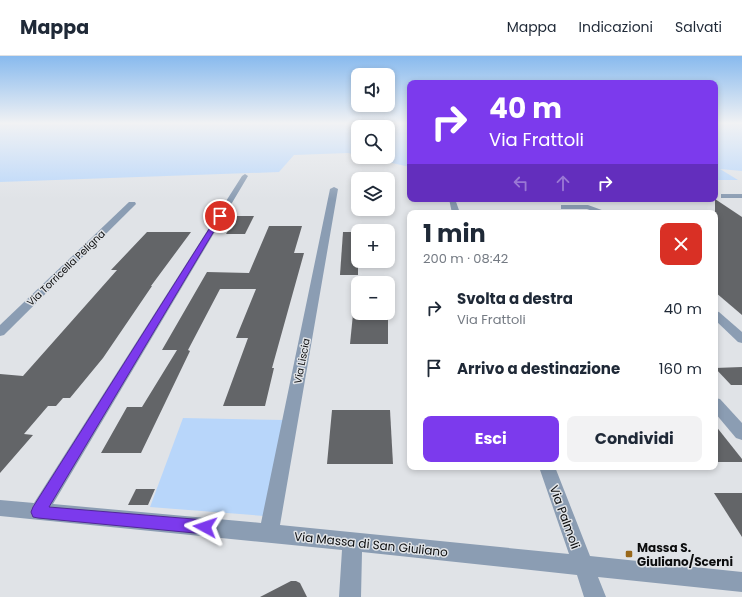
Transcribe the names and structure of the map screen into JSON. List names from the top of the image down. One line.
{"streets":{"street":["Via Torricella Peligna","Via Liscia","Via Palmoli","Via Massa di San Giuliano"]},"crossings":[["Via Liscia","Via Massa di San Giuliano"],["Via Palmoli","Via Massa di San Giuliano"]],"places":{"transit":["Massa S. Giuliano/Scerni"]},"page":{"header":"Mappa","nav":["Mappa","Indicazioni","Salvati"],"map_buttons":["+","−"],"turn":["40 m","Via Frattoli"],"heading":["1 min","200 m · 08:42"],"list":[{"name":"Svolta a destra","note":"Via Frattoli","value":"40 m"},{"name":"Arrivo a destinazione","value":"160 m"}],"buttons":["Esci","Condividi"]}}
